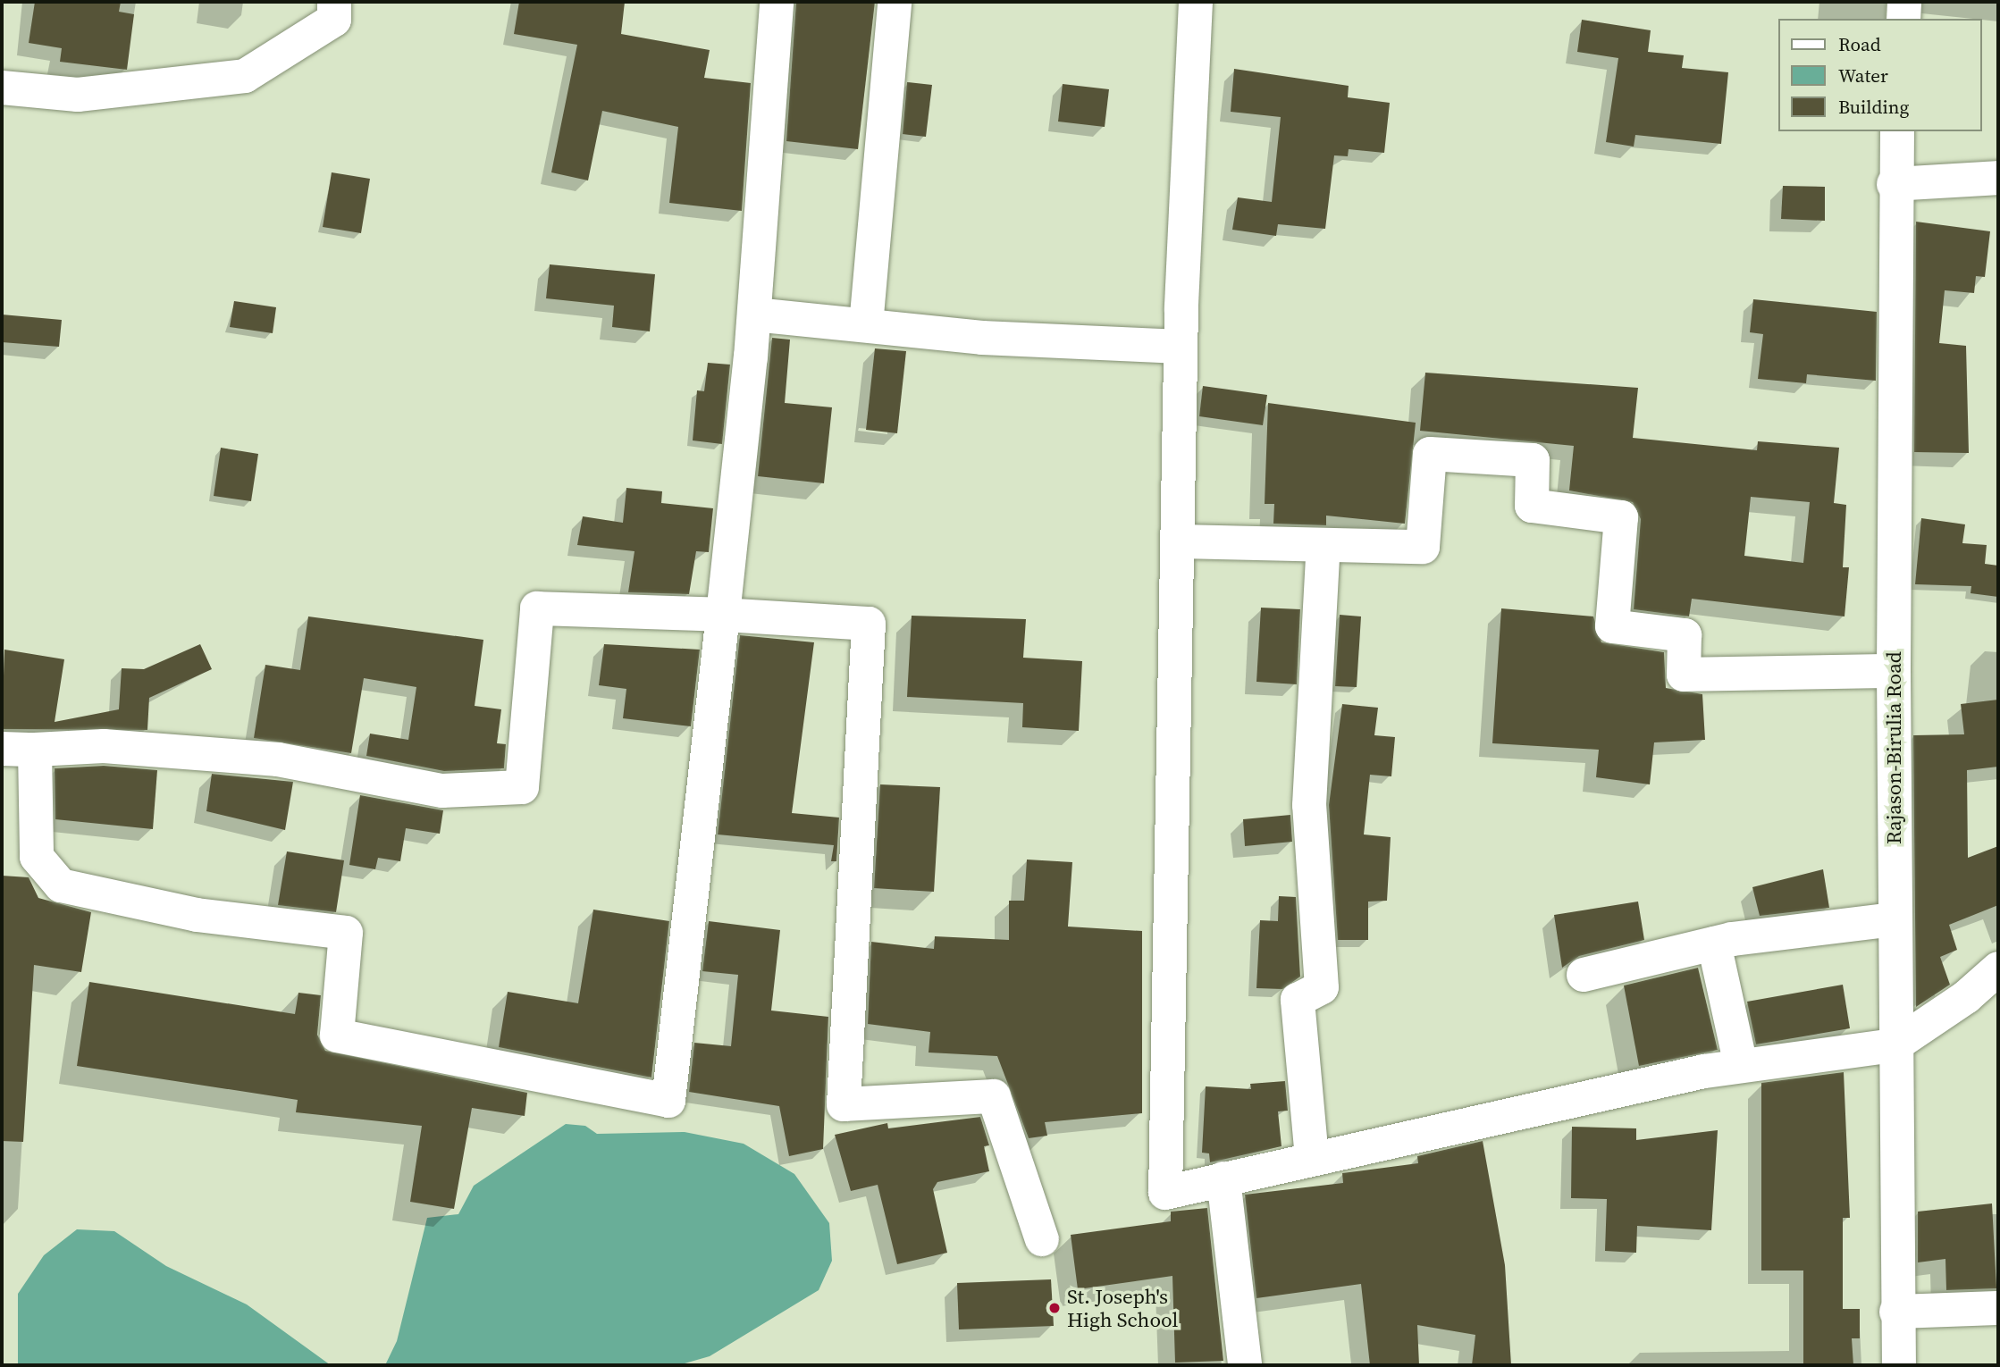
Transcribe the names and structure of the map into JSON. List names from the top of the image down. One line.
{"streets":{"street":["Rajason-Birulia Road"]},"places":["St. Joseph's High School"],"legend":["Road","Water","Building"]}
